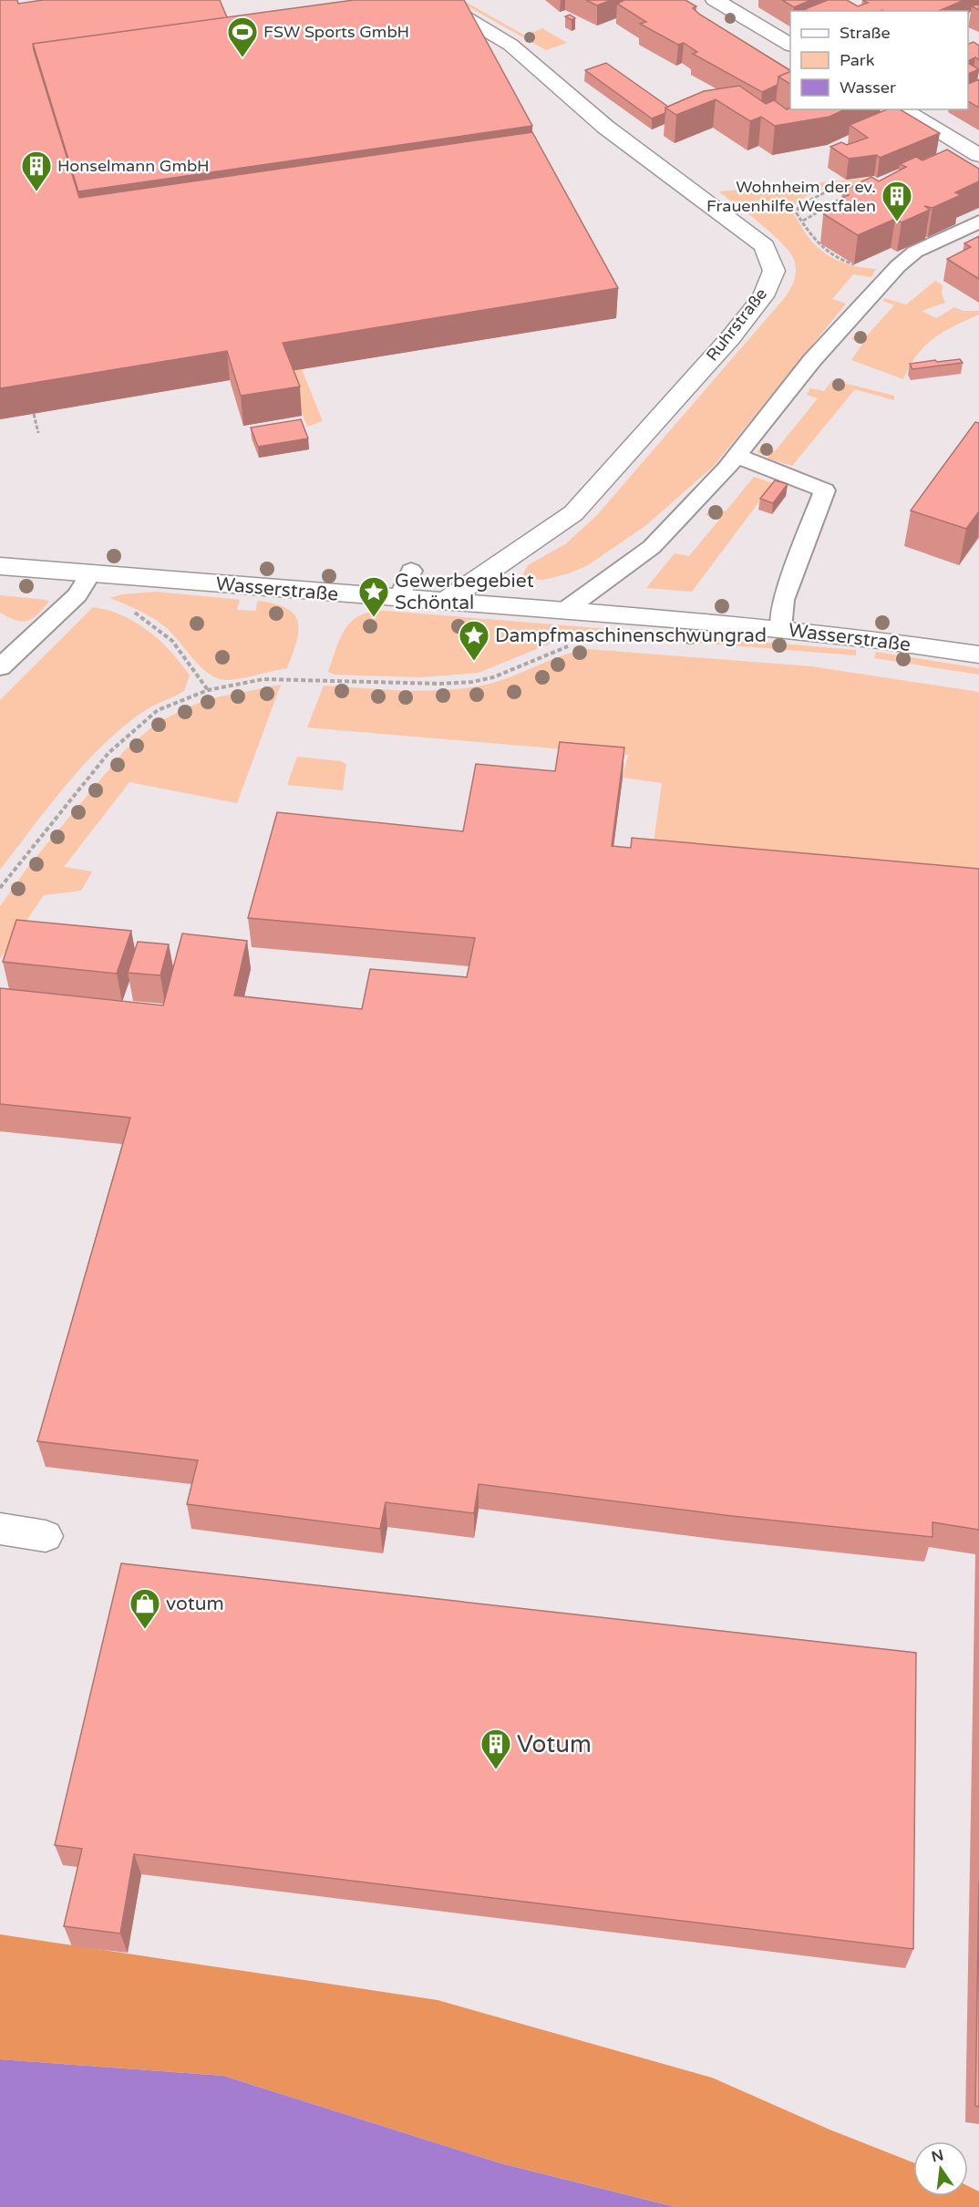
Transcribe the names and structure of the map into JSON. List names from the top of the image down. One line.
{"streets":{"street":["Ruhrstraße","Wasserstraße"]},"crossings":[["Ruhrstraße","Wasserstraße"]],"places":{"sports":["FSW Sports GmbH"],"building":["Honselmann GmbH","Wohnheim der ev. Frauenhilfe Westfalen","Votum"],"place":["Gewerbegebiet Schöntal","Dampfmaschinenschwungrad"],"shop":["votum"]},"legend":["Straße","Park","Wasser"],"north":"top"}
